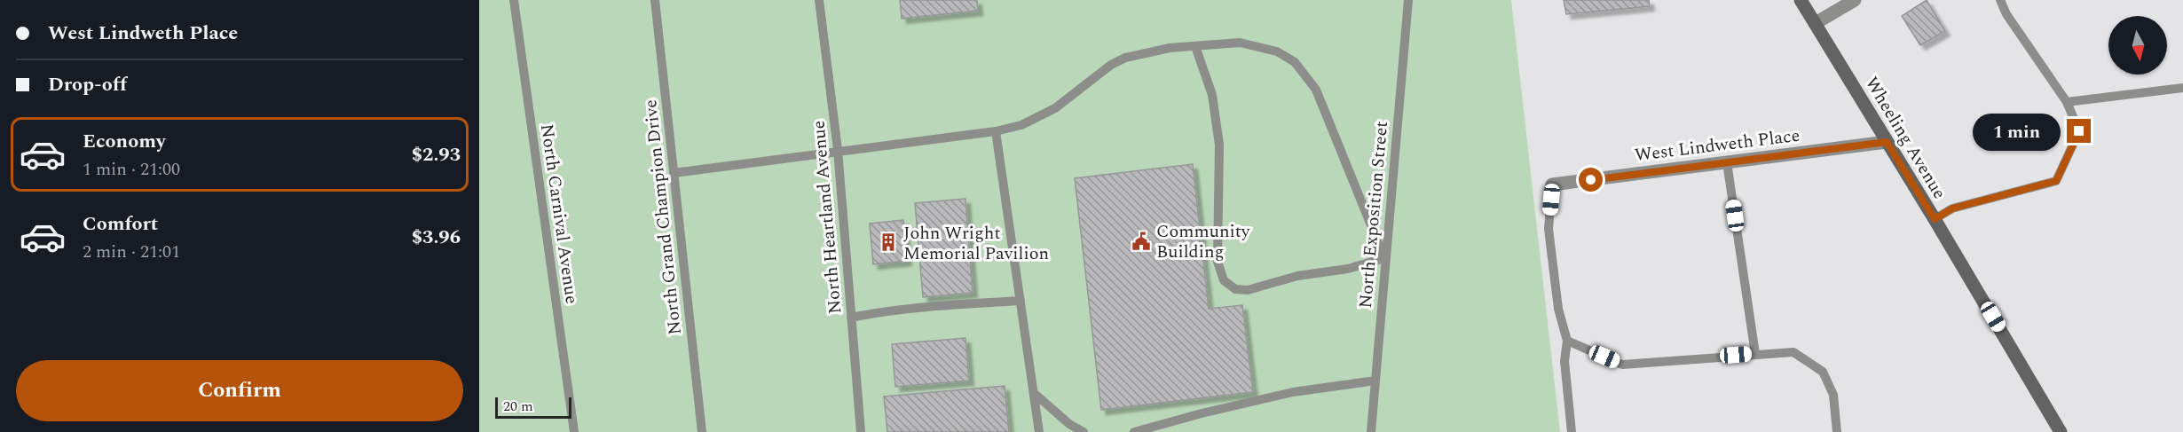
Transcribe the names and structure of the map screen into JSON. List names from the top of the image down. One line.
{"streets":{"main road":["Wheeling Avenue"],"street":["West Lindweth Place"],"lane":["North Carnival Avenue","North Exposition Street","North Grand Champion Drive","North Heartland Avenue"]},"crossings":[["Wheeling Avenue","West Lindweth Place"]],"places":{"public building":["Community Building"],"building":["John Wright Memorial Pavilion"]},"scale_bar":"20 m","north":"bottom","page":{"banner":["West Lindweth Place","Drop-off"],"bubble":"1 min","list":[{"name":"Economy","note":"1 min · 21:00","value":"$2.93"},{"name":"Comfort","note":"2 min · 21:01","value":"$3.96"}],"buttons":"Confirm","scale":"20 m"}}
